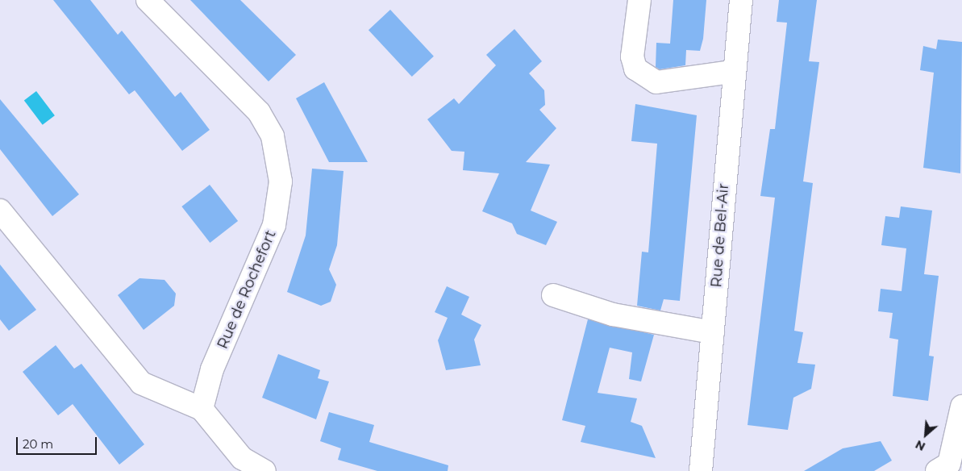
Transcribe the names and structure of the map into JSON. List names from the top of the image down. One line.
{"streets":{"street":["Rue de Bel-Air","Rue de Rochefort"]},"scale_bar":"20 m","north":"bottom left"}
